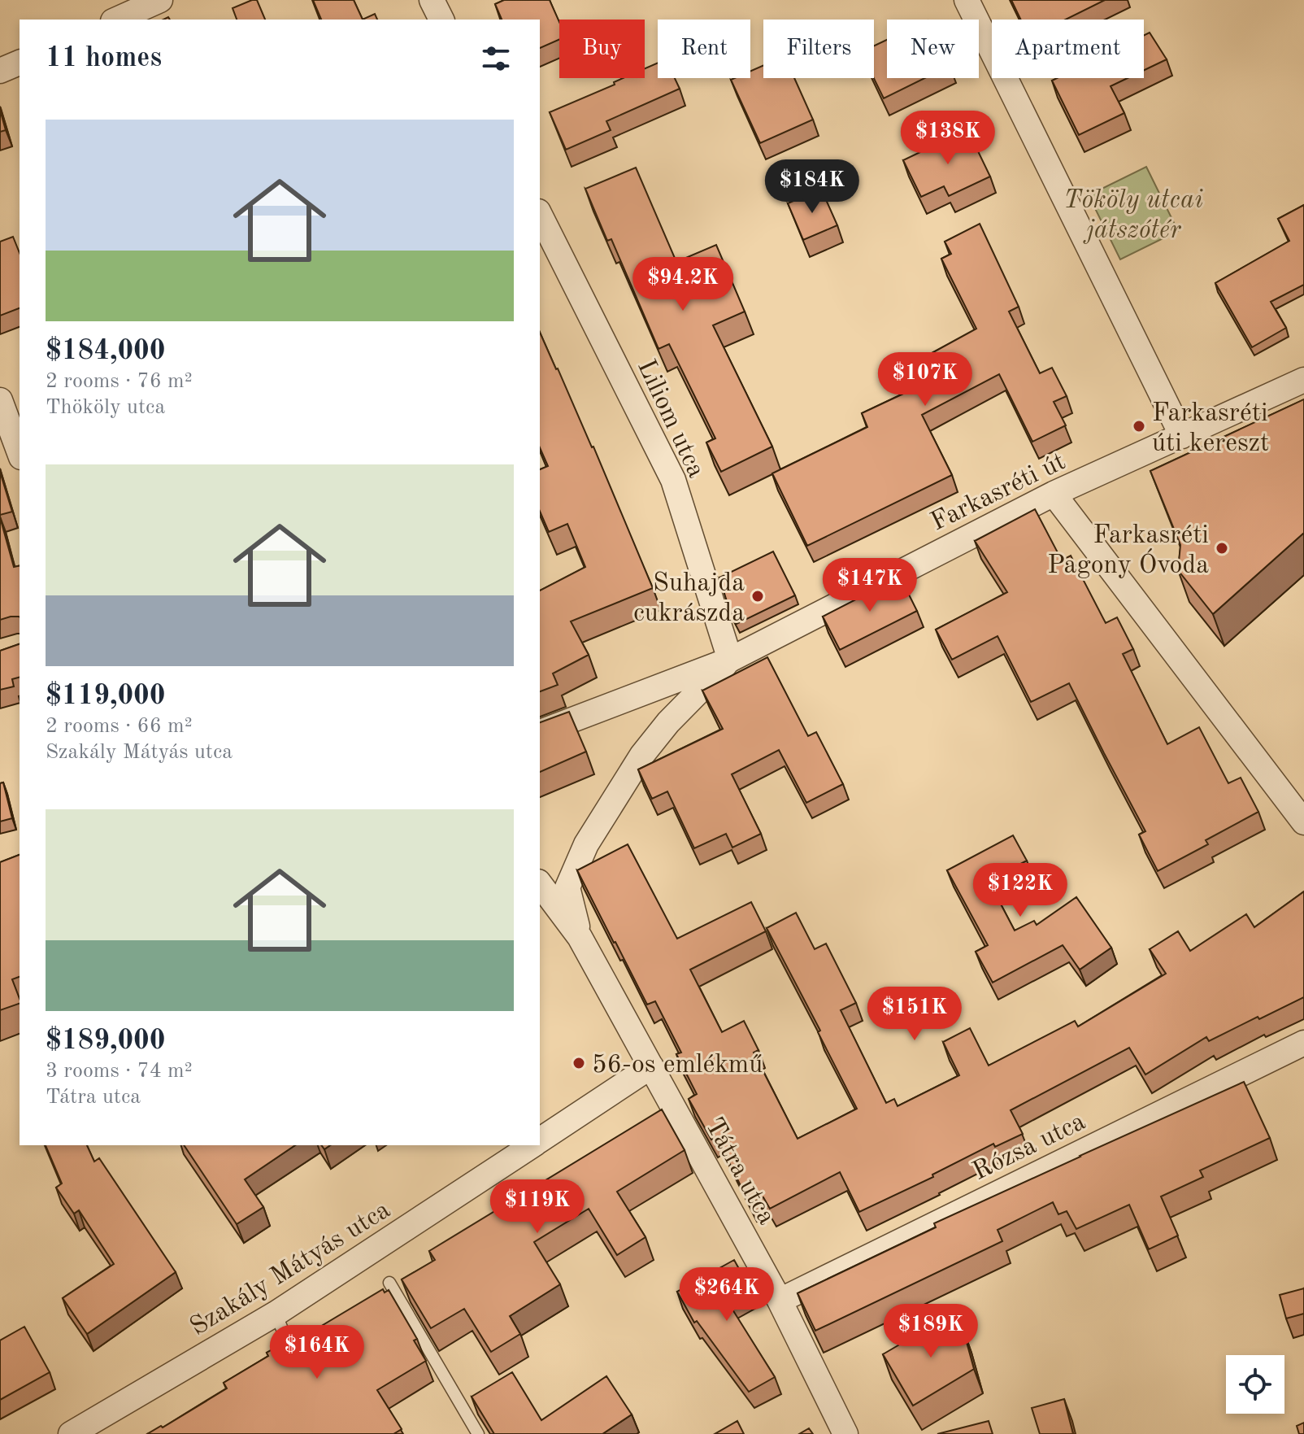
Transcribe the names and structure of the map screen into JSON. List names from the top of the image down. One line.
{"streets":{"street":["Liliom utca","Farkasréti út","Rózsa utca","Tátra utca","Szakály Mátyás utca"]},"crossings":[["Liliom utca","Farkasréti út"],["Liliom utca","Tátra utca"],["Farkasréti út","Tátra utca"],["Rózsa utca","Tátra utca"],["Tátra utca","Szakály Mátyás utca"]],"parks":["Tököly utcai játszótér"],"places":["Farkasréti úti kereszt","Farkasréti Pagony Óvoda","Suhajda cukrászda","56-os emlékmű"],"page":{"chip":["Buy","Rent","Filters","New","Apartment"],"heading":"11 homes","list":[{"name":"$184,000","note":"2 rooms · 76 m² · Thököly utca"},{"name":"$119,000","note":"2 rooms · 66 m² · Szakály Mátyás utca"},{"name":"$189,000","note":"3 rooms · 74 m² · Tátra utca"}],"price":["$138K","$184K","$94.2K","$107K","$147K","$122K","$151K","$119K","$264K","$189K","$164K"]}}
